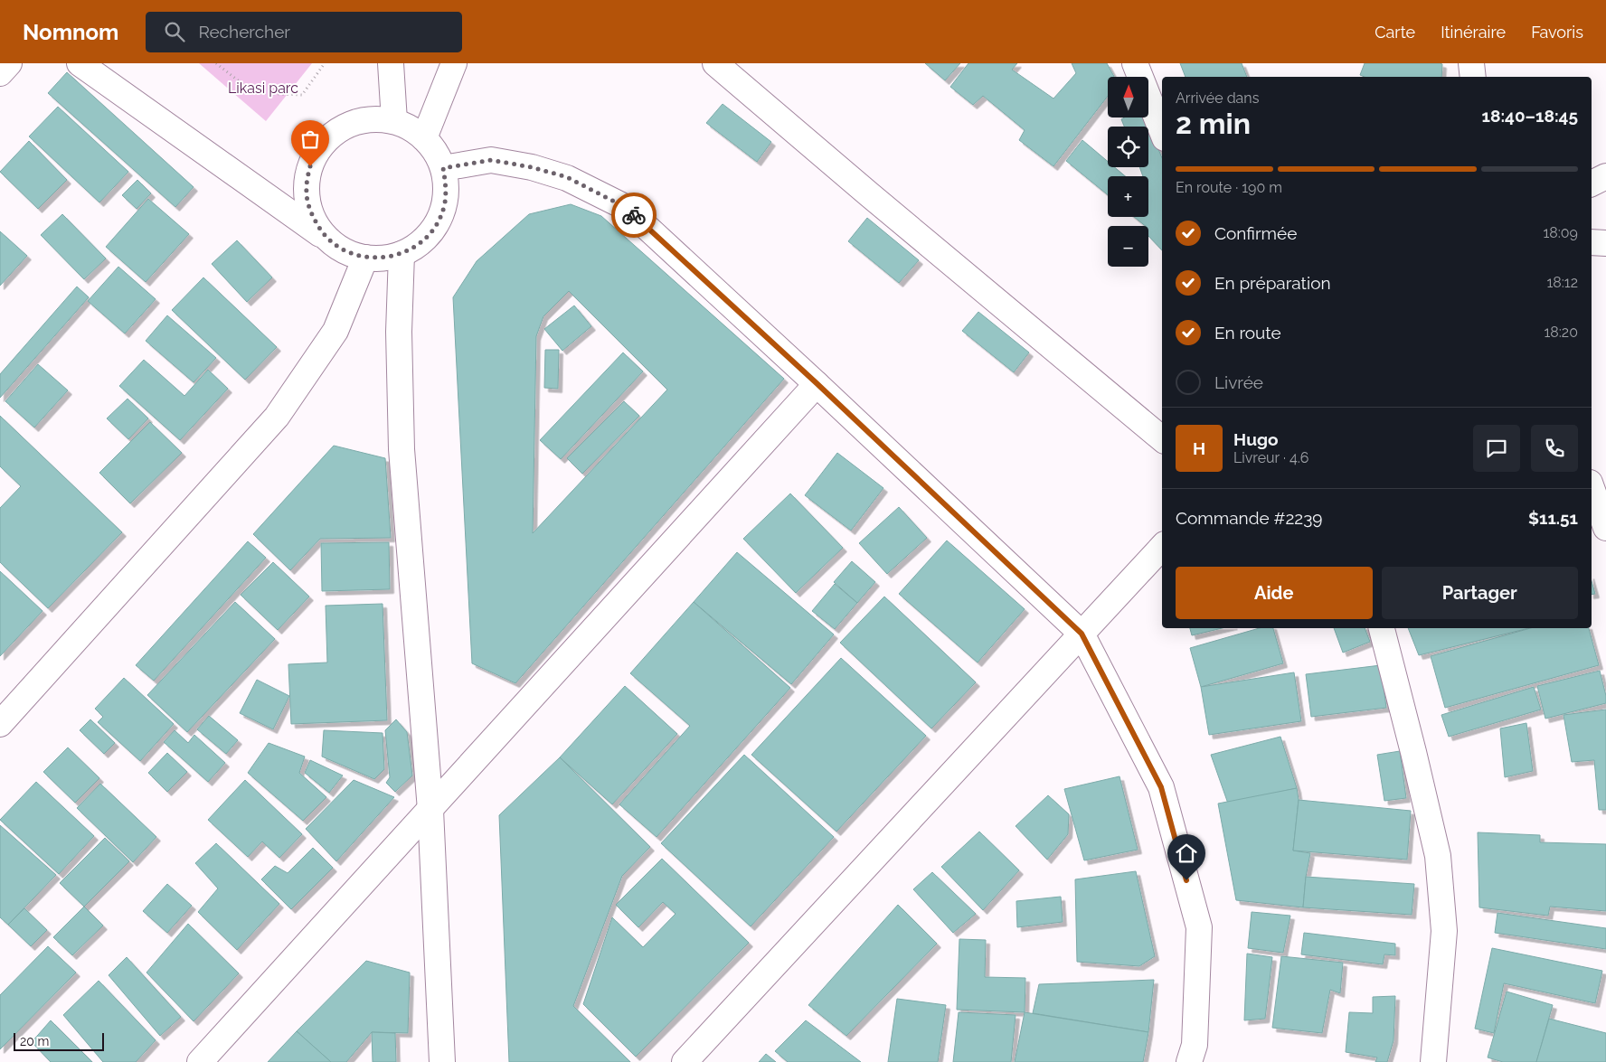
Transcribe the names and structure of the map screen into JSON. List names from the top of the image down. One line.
{"parks":["Likasi parc"],"scale_bar":"20 m","north":"top","page":{"header":"Nomnom","search":"Rechercher","nav":["Carte","Itinéraire","Favoris"],"map_buttons":["+","−"],"heading":["2 min","Arrivée dans","18:40–18:45"],"panel":["Hugo","Livreur · 4.6","Commande #2239","$11.51"],"bar":"En route · 190 m","list":[["Confirmée","18:09"],["En préparation","18:12"],["En route","18:20"],"Livrée"],"round":"H","buttons":["Aide","Partager"],"scale":"20 m"}}
